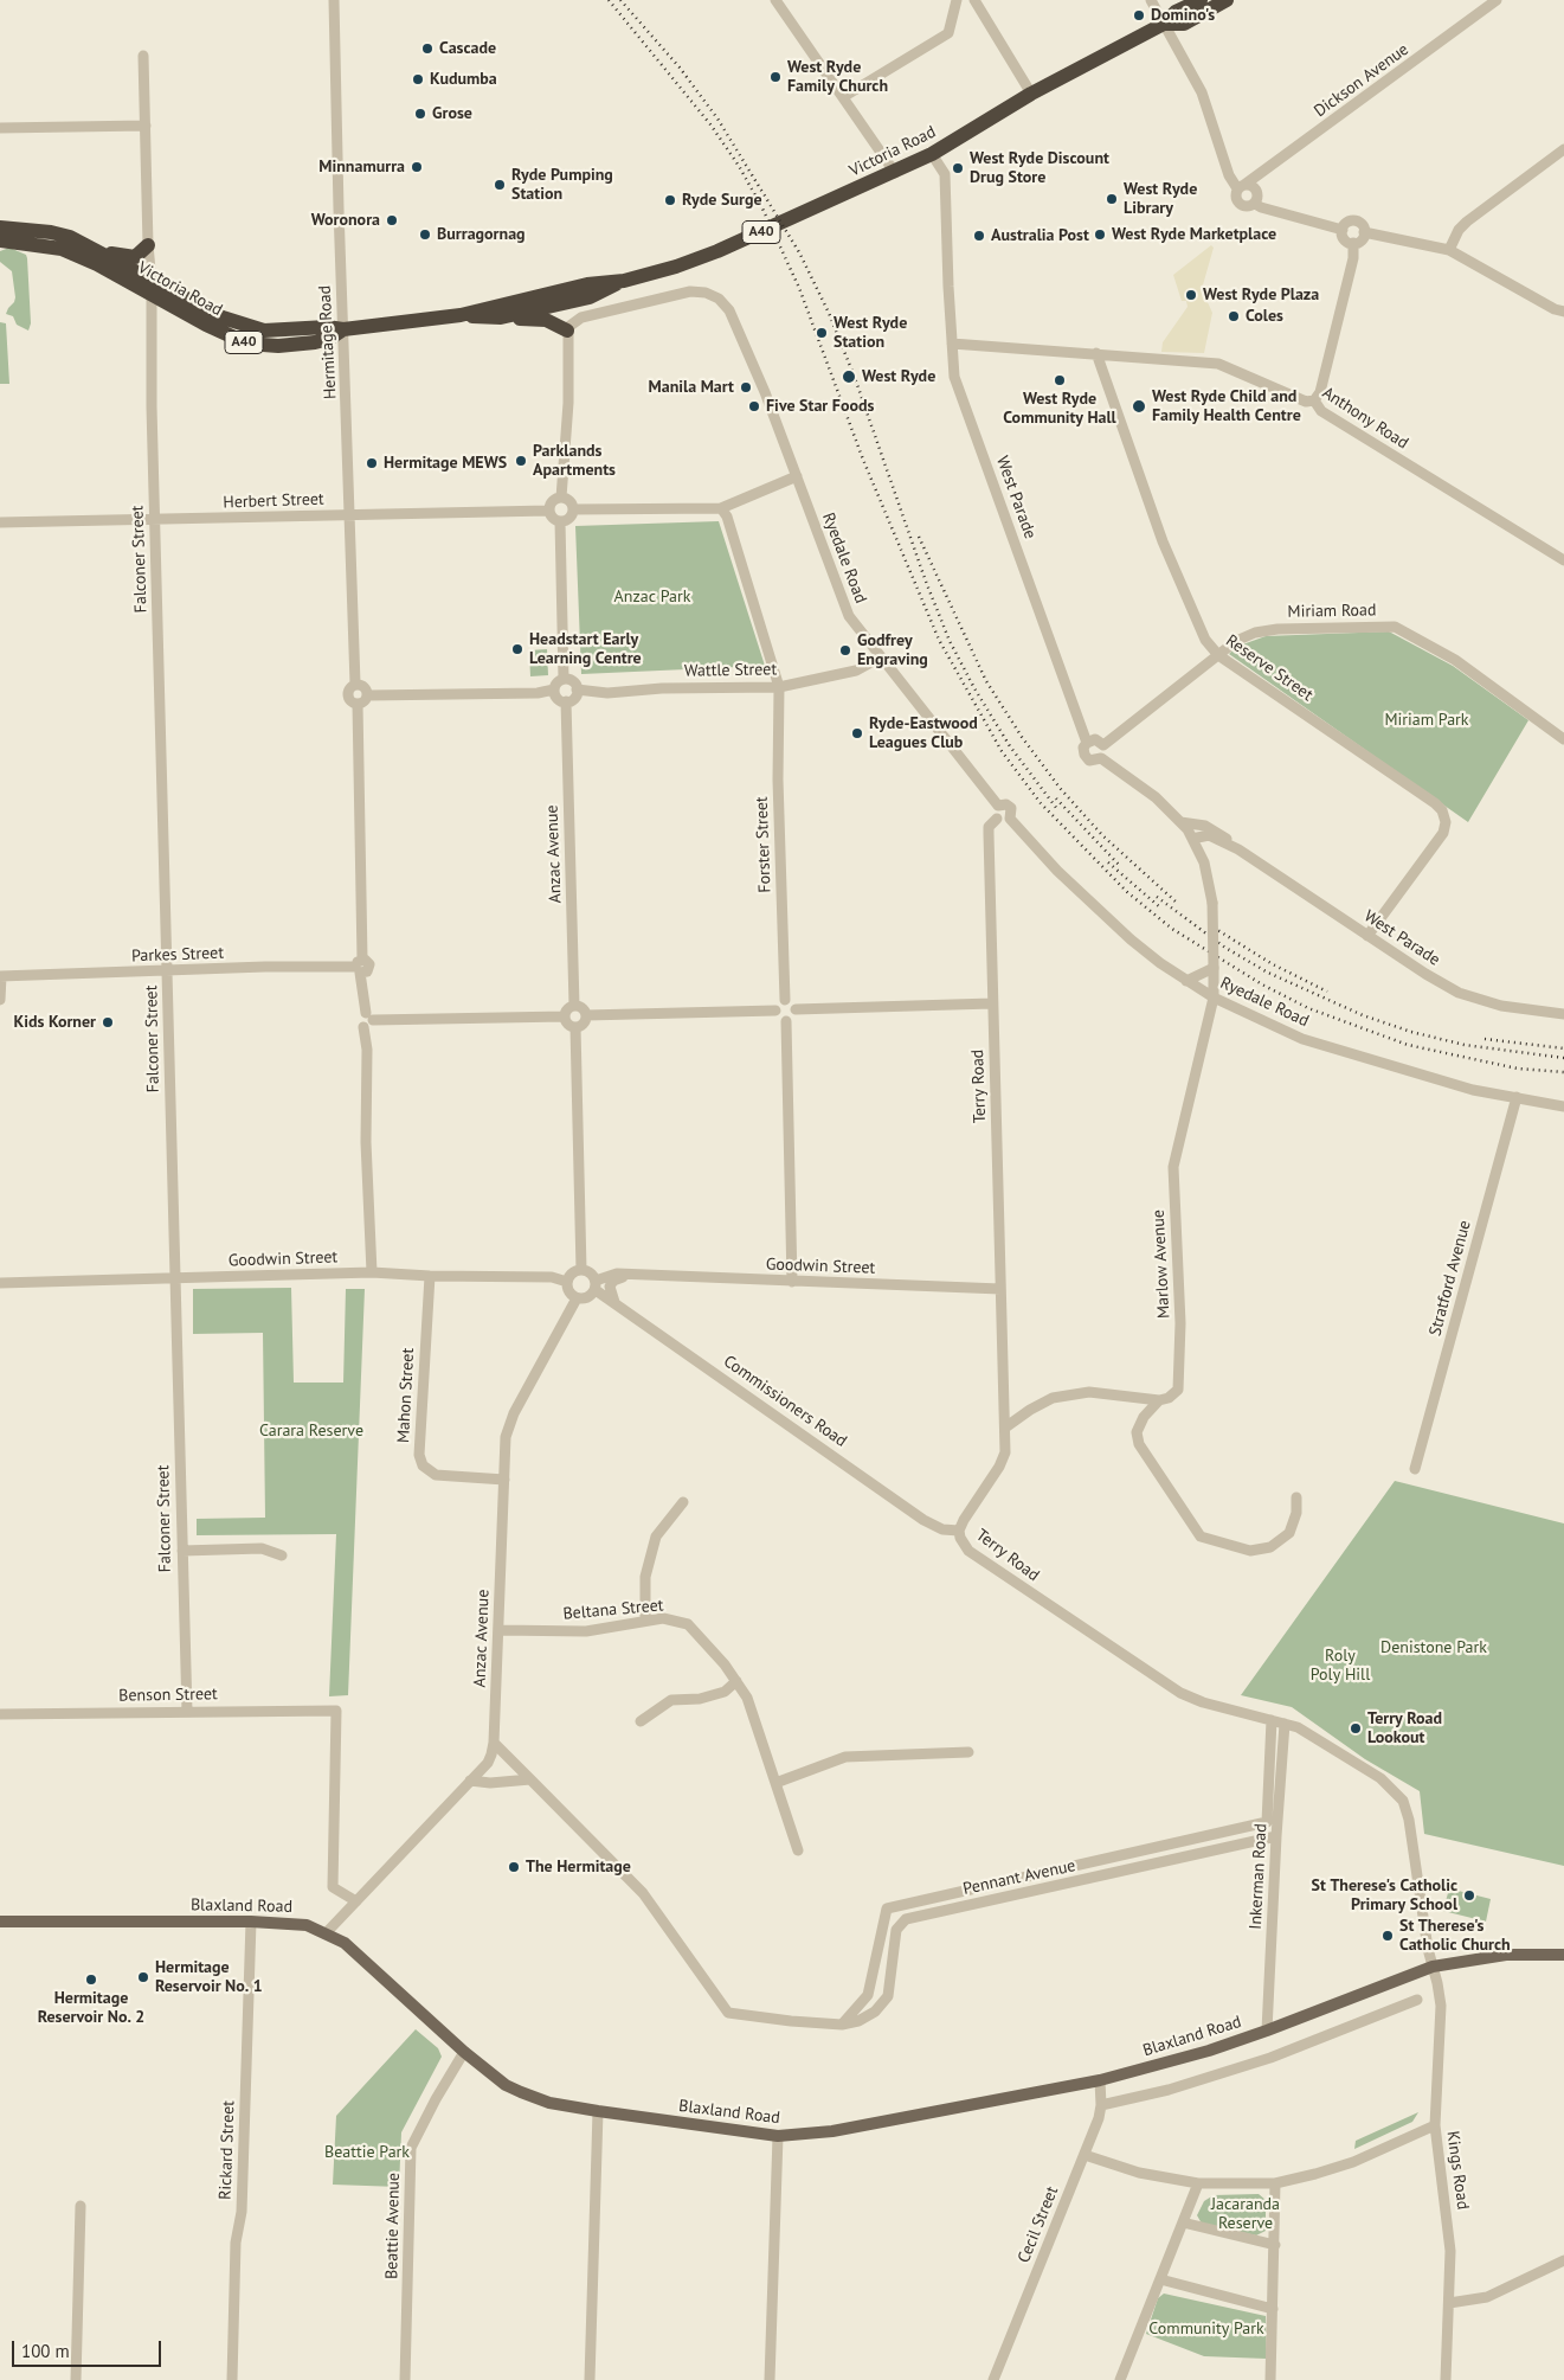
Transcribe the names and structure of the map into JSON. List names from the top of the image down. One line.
{"streets":{"highway":["Victoria Road","A40"],"main road":["Blaxland Road"],"street":["Dickson Avenue","Hermitage Road","Anthony Road","West Parade","Herbert Street","Ryedale Road","Falconer Street","Miriam Road","Reserve Street","Wattle Street","Forster Street","Anzac Avenue","Parkes Street","Terry Road","Goodwin Street","Marlow Avenue","Stratford Avenue","Mahon Street","Commissioners Road","Beltana Street","Benson Street","Inkerman Road","Pennant Avenue","Rickard Street","Kings Road","Cecil Street","Beattie Avenue"]},"crossings":[["Victoria Road","Hermitage Road"],["Victoria Road","West Parade"],["Victoria Road","Falconer Street"],["Hermitage Road","Herbert Street"],["Anthony Road","West Parade"],["Anthony Road","Reserve Street"],["West Parade","Miriam Road"],["West Parade","Reserve Street"],["West Parade","Marlow Avenue"],["Herbert Street","Falconer Street"],["Ryedale Road","Wattle Street"],["Ryedale Road","Terry Road"],["Ryedale Road","Marlow Avenue"],["Ryedale Road","Stratford Avenue"],["Falconer Street","Parkes Street"],["Falconer Street","Goodwin Street"],["Falconer Street","Benson Street"],["Miriam Road","Reserve Street"],["Wattle Street","Forster Street"],["Wattle Street","Anzac Avenue"],["Anzac Avenue","Goodwin Street"],["Anzac Avenue","Mahon Street"],["Anzac Avenue","Commissioners Road"],["Anzac Avenue","Beltana Street"],["Anzac Avenue","Benson Street"],["Anzac Avenue","Pennant Avenue"],["Anzac Avenue","Blaxland Road"],["Terry Road","Goodwin Street"],["Terry Road","Commissioners Road"],["Terry Road","Inkerman Road"],["Terry Road","Blaxland Road"],["Terry Road","Kings Road"],["Goodwin Street","Mahon Street"],["Goodwin Street","Commissioners Road"],["Inkerman Road","Pennant Avenue"],["Inkerman Road","Blaxland Road"],["Blaxland Road","Rickard Street"],["Blaxland Road","Kings Road"],["Blaxland Road","Cecil Street"],["Blaxland Road","Beattie Avenue"]],"parks":["Anzac Park","Miriam Park","Carara Reserve","Denistone Park","Roly Poly Hill","Beattie Park","Jacaranda Reserve","Community Park"],"places":["Domino's","Cascade","West Ryde Family Church","Kudumba","Grose","Minnamurra","West Ryde Discount Drug Store","Ryde Pumping Station","West Ryde Library","Ryde Surge","Woronora","Burragornag","West Ryde Marketplace","Australia Post","West Ryde Plaza","Coles","West Ryde Station","West Ryde","West Ryde Community Hall","Manila Mart","Five Star Foods","West Ryde Child and Family Health Centre","Parklands Apartments","Hermitage MEWS","Headstart Early Learning Centre","Godfrey Engraving","Ryde-Eastwood Leagues Club","Kids Korner","Terry Road Lookout","The Hermitage","St Therese's Catholic Primary School","St Therese's Catholic Church","Hermitage Reservoir No. 1","Hermitage Reservoir No. 2"],"scale_bar":"100 m"}
